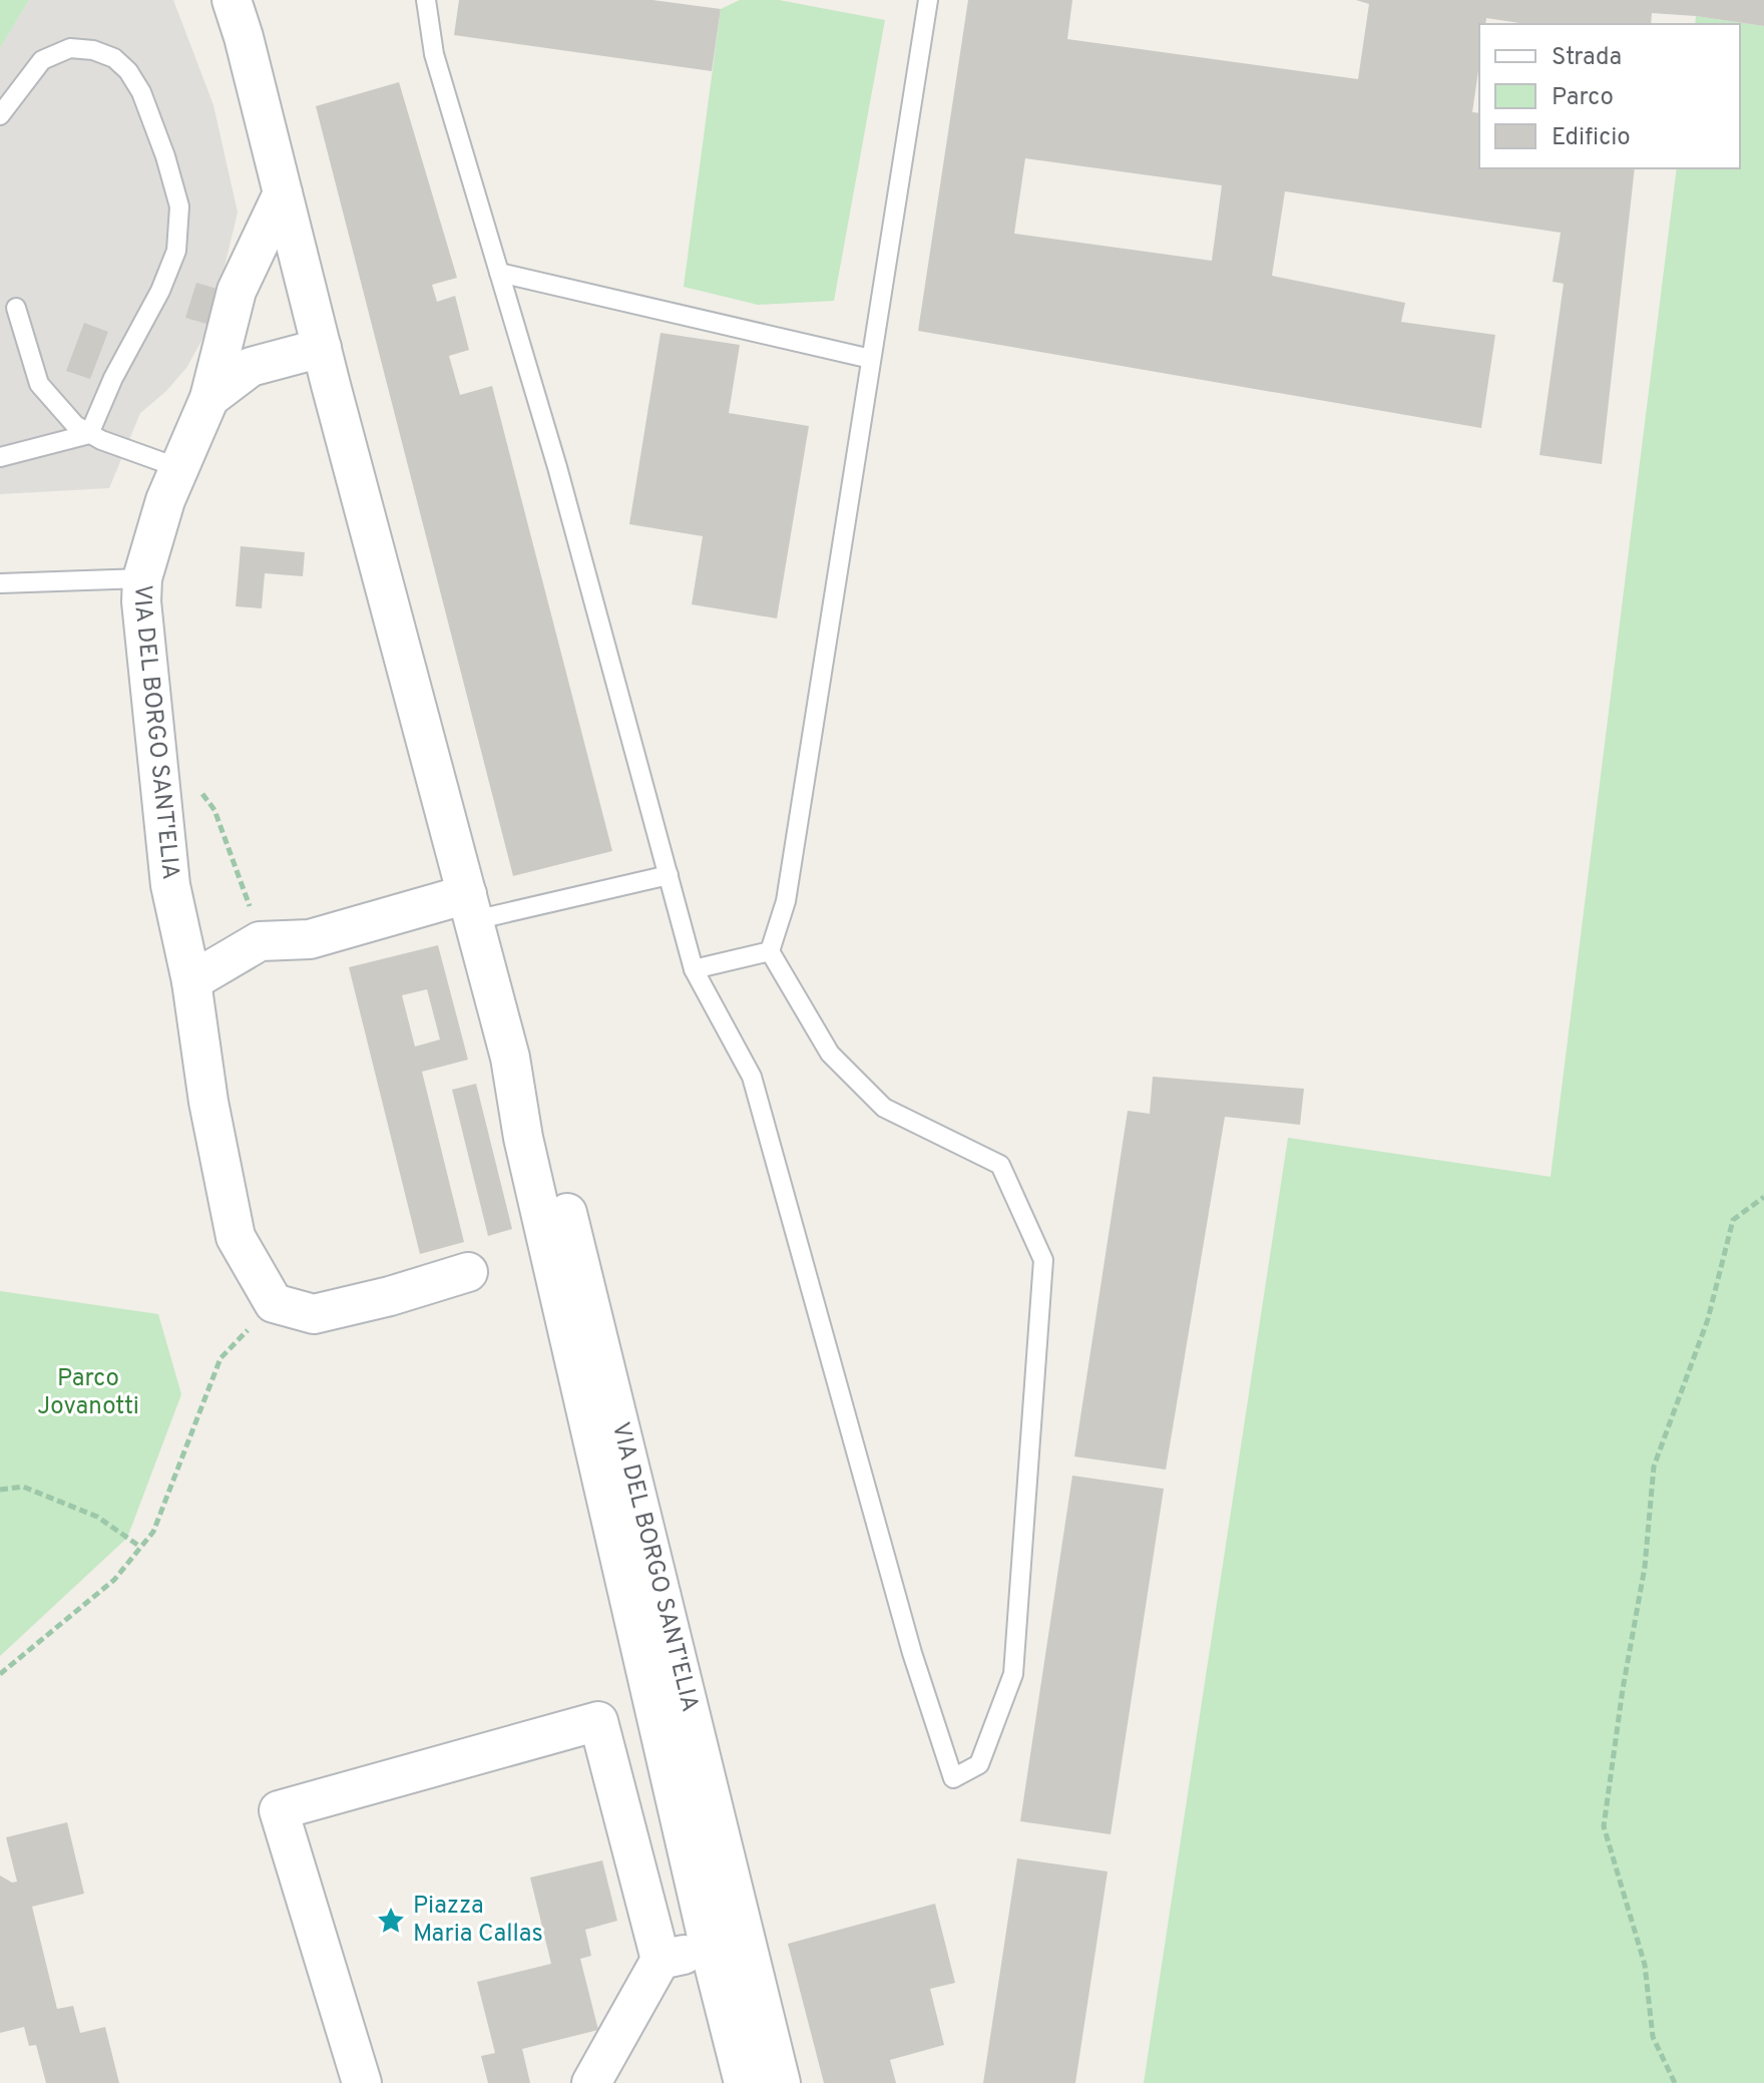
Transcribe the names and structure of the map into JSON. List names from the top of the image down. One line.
{"streets":{"street":["VIA DEL BORGO SANT'ELIA"]},"parks":["Parco Jovanotti"],"places":{"place":["Piazza Maria Callas"]},"legend":["Strada","Parco","Edificio"]}
